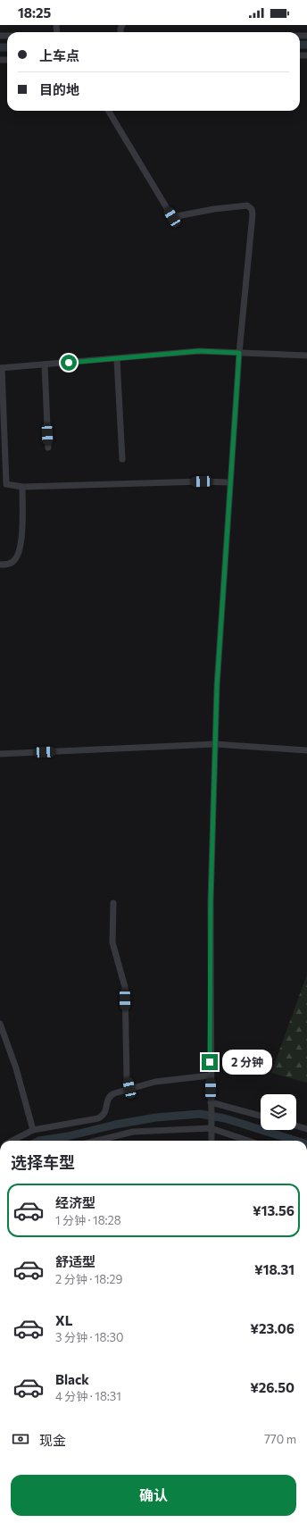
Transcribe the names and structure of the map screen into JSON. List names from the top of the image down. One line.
{"page":{"status":"18:25","banner":["上车点","目的地"],"bubble":"2 分钟","heading":"选择车型","list":[{"name":"经济型","note":"1 分钟 · 18:28","value":"¥13.56"},{"name":"舒适型","note":"2 分钟 · 18:29","value":"¥18.31"},{"name":"XL","note":"3 分钟 · 18:30","value":"¥23.06"},{"name":"Black","note":"4 分钟 · 18:31","value":"¥26.50"}],"pay":["现金","770 m"],"buttons":"确认"}}
